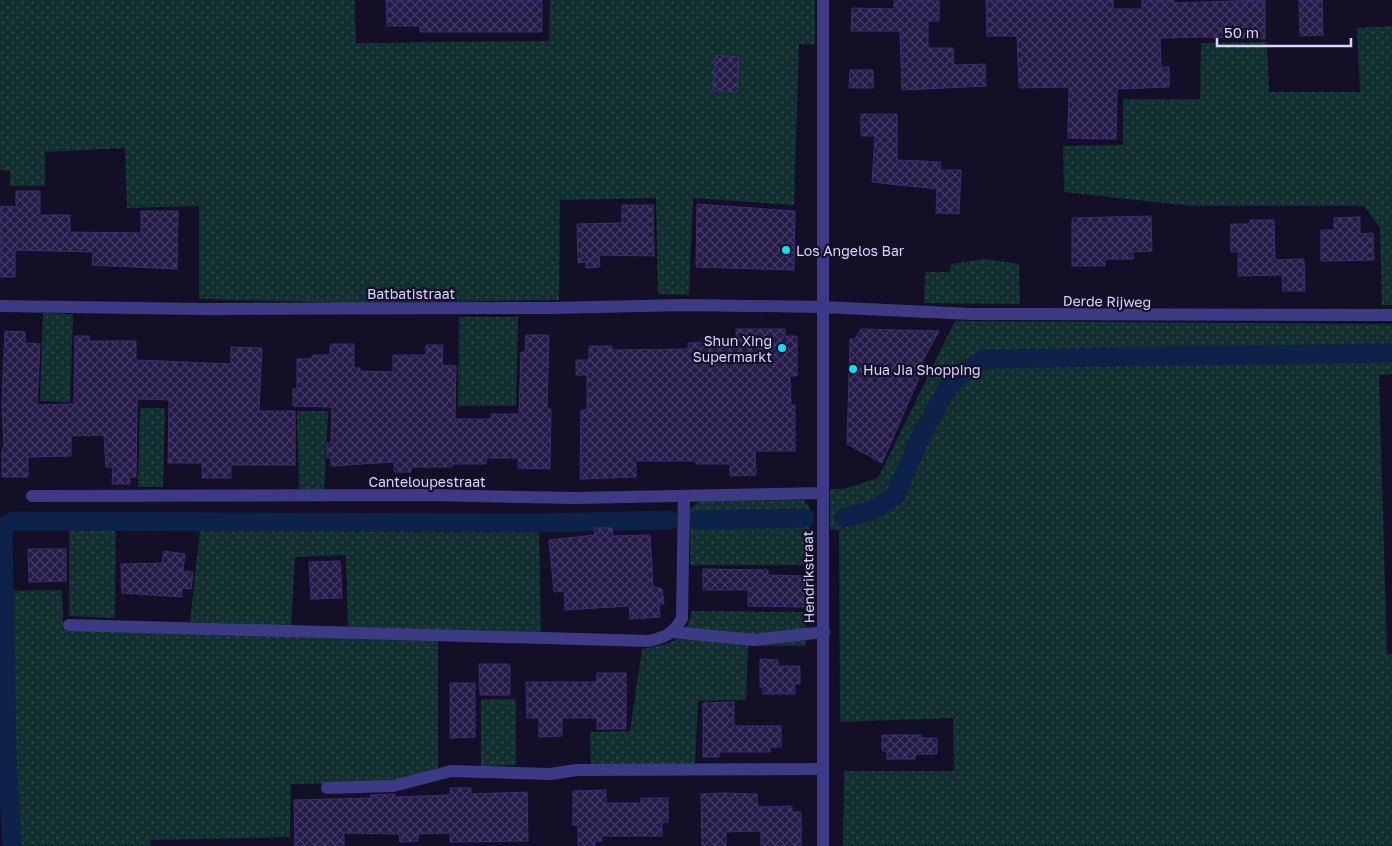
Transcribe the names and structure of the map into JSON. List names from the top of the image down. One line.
{"streets":{"street":["Batbatistraat","Derde Rijweg","Canteloupestraat","Hendrikstraat"]},"crossings":[["Batbatistraat","Derde Rijweg"],["Batbatistraat","Hendrikstraat"],["Derde Rijweg","Hendrikstraat"],["Canteloupestraat","Hendrikstraat"]],"places":["Los Angelos Bar","Shun Xing Supermarkt","Hua Jia Shopping"],"scale_bar":"50 m"}
